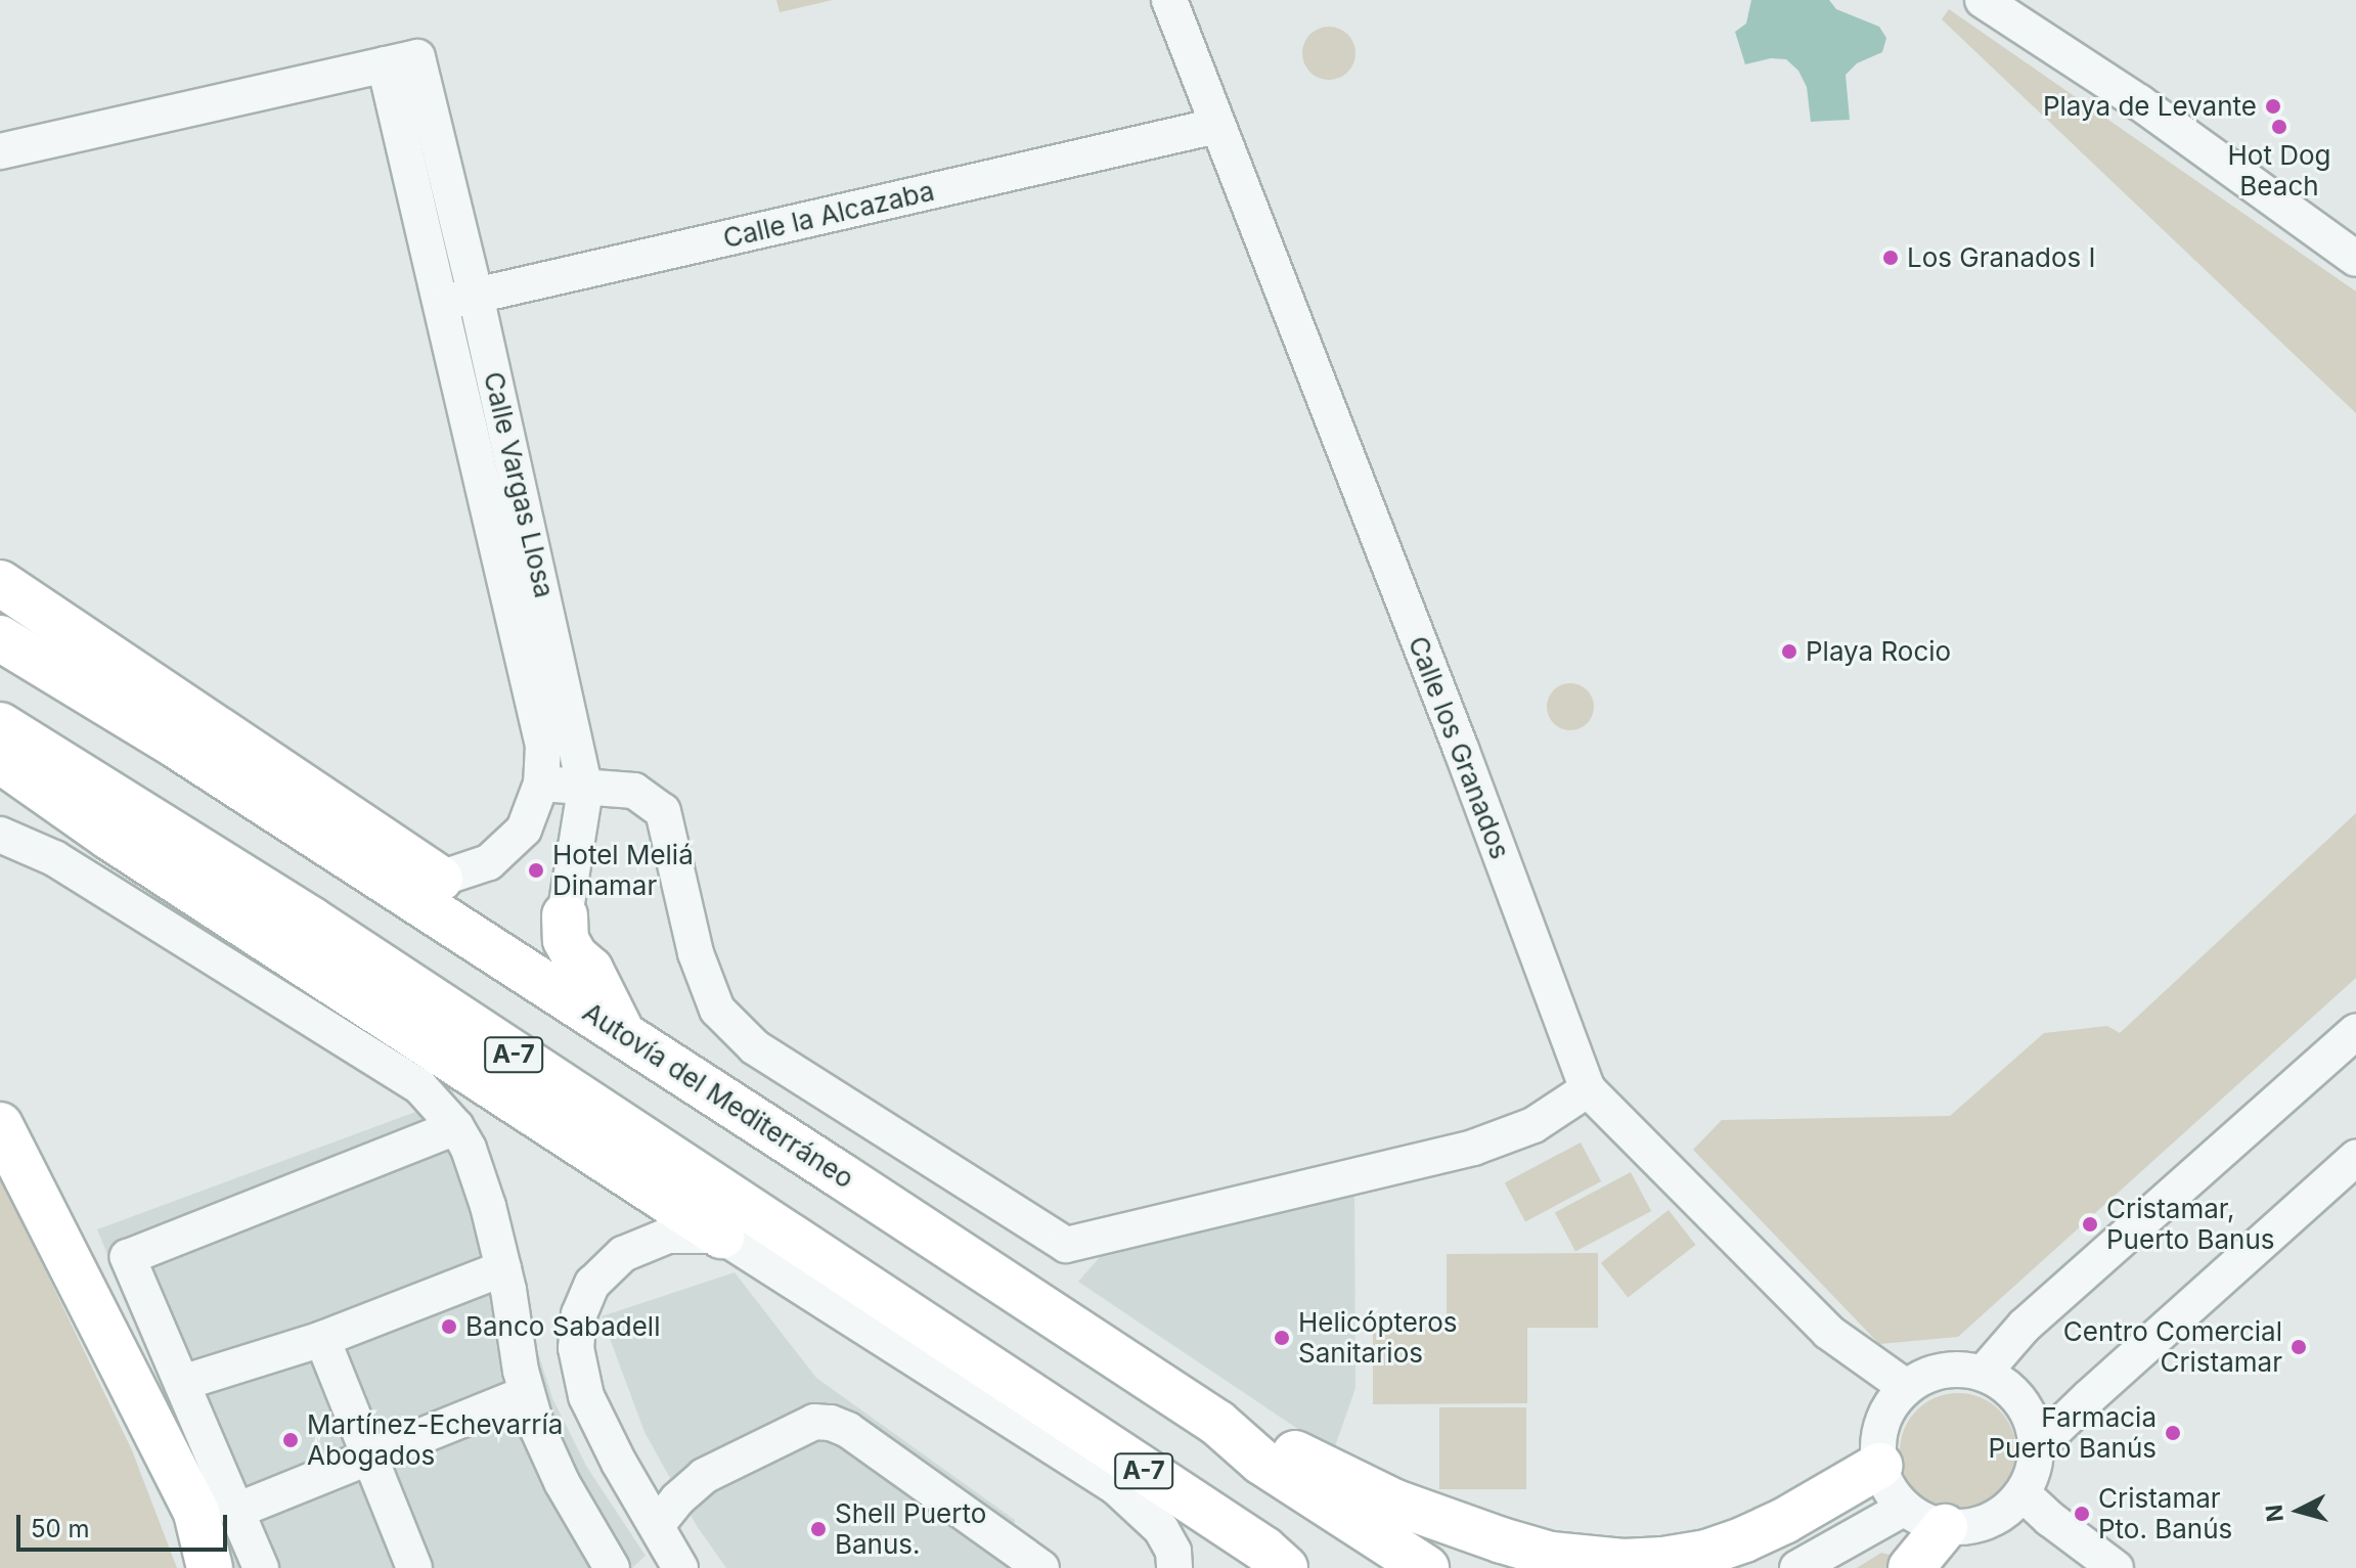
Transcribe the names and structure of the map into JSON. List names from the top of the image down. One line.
{"streets":{"main road":["A-7","Autovía del Mediterráneo"],"street":["Calle la Alcazaba","Calle Vargas Llosa","Calle los Granados"]},"crossings":[["Calle la Alcazaba","Calle Vargas Llosa"],["Calle la Alcazaba","Calle los Granados"]],"places":["Playa de Levante","Hot Dog Beach","Los Granados I","Playa Rocio","Hotel Meliá Dinamar","Cristamar, Puerto Banus","Banco Sabadell","Helicópteros Sanitarios","Centro Comercial Cristamar","Farmacia Puerto Banús","Martínez-Echevarría Abogados","Cristamar Pto. Banús","Shell Puerto Banus."],"scale_bar":"50 m","north":"left"}
